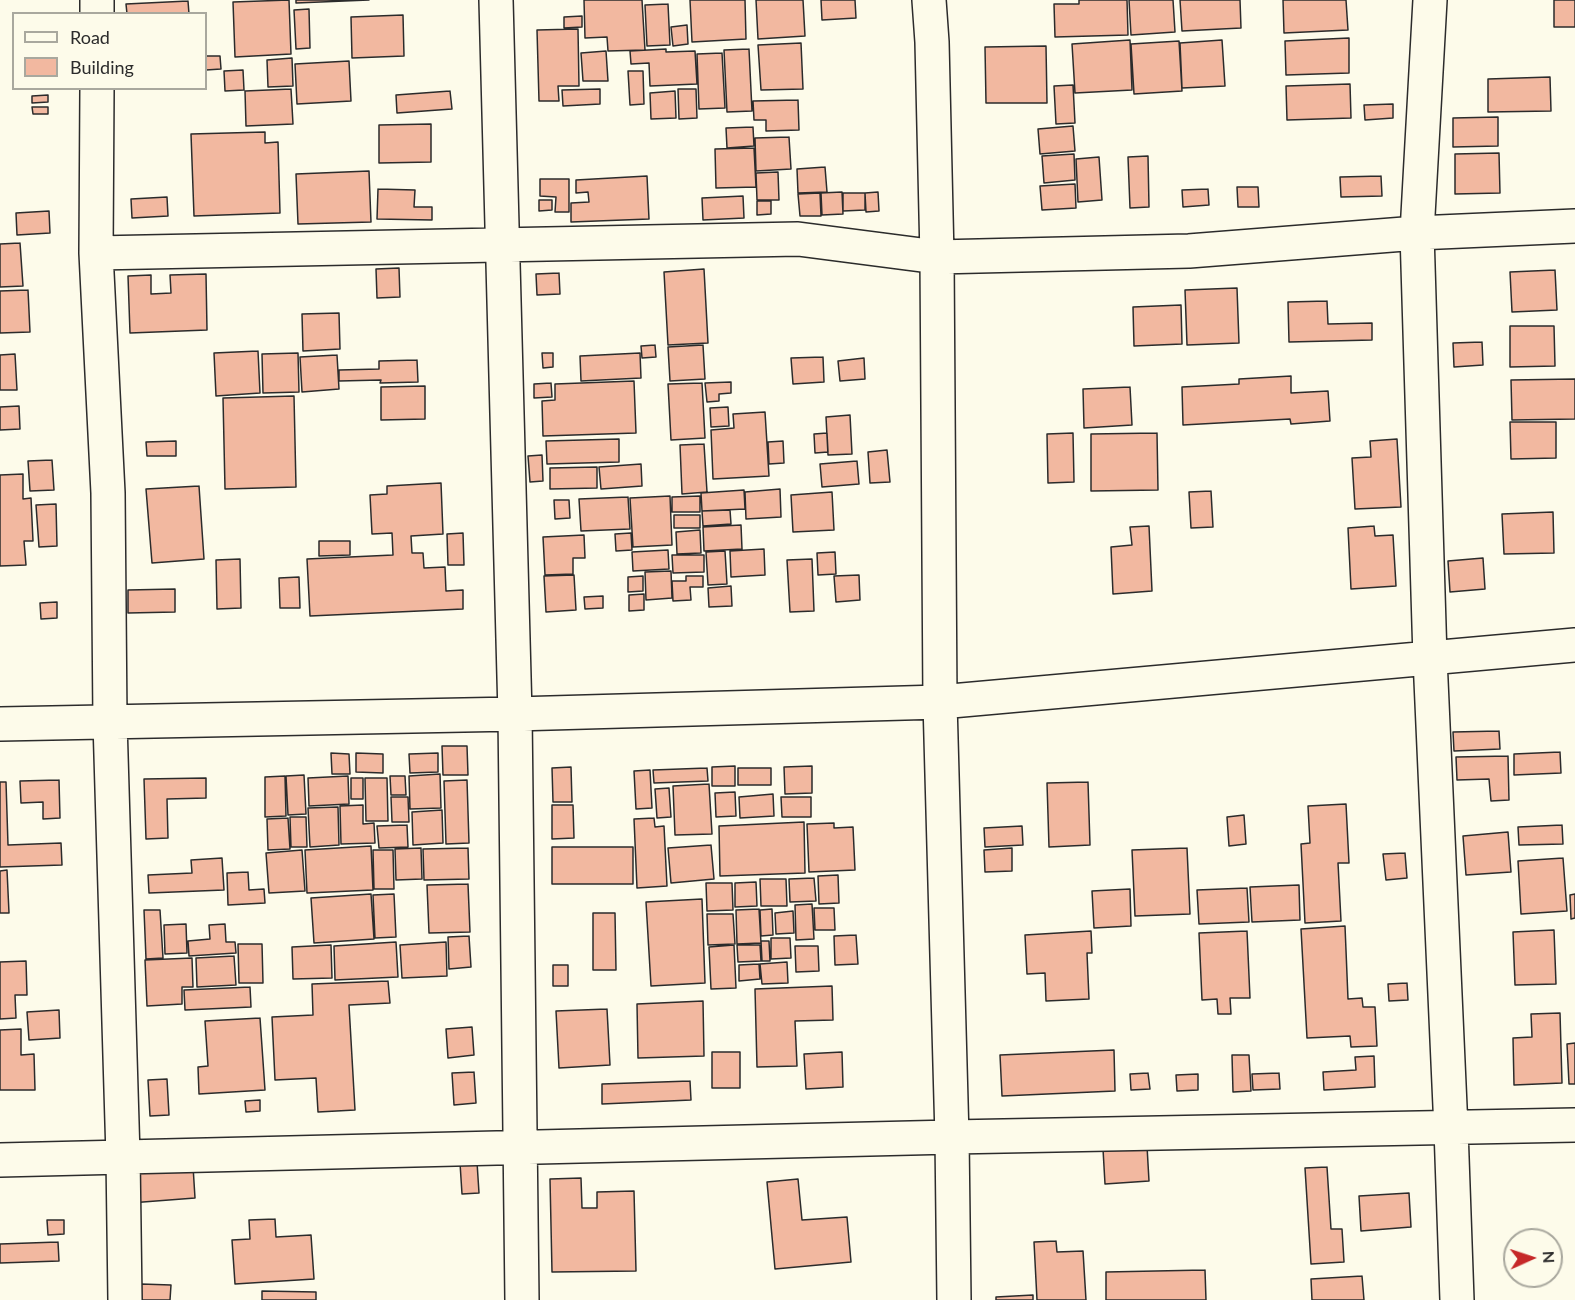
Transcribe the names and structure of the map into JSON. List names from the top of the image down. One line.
{"legend":["Road","Building"],"north":"right"}
